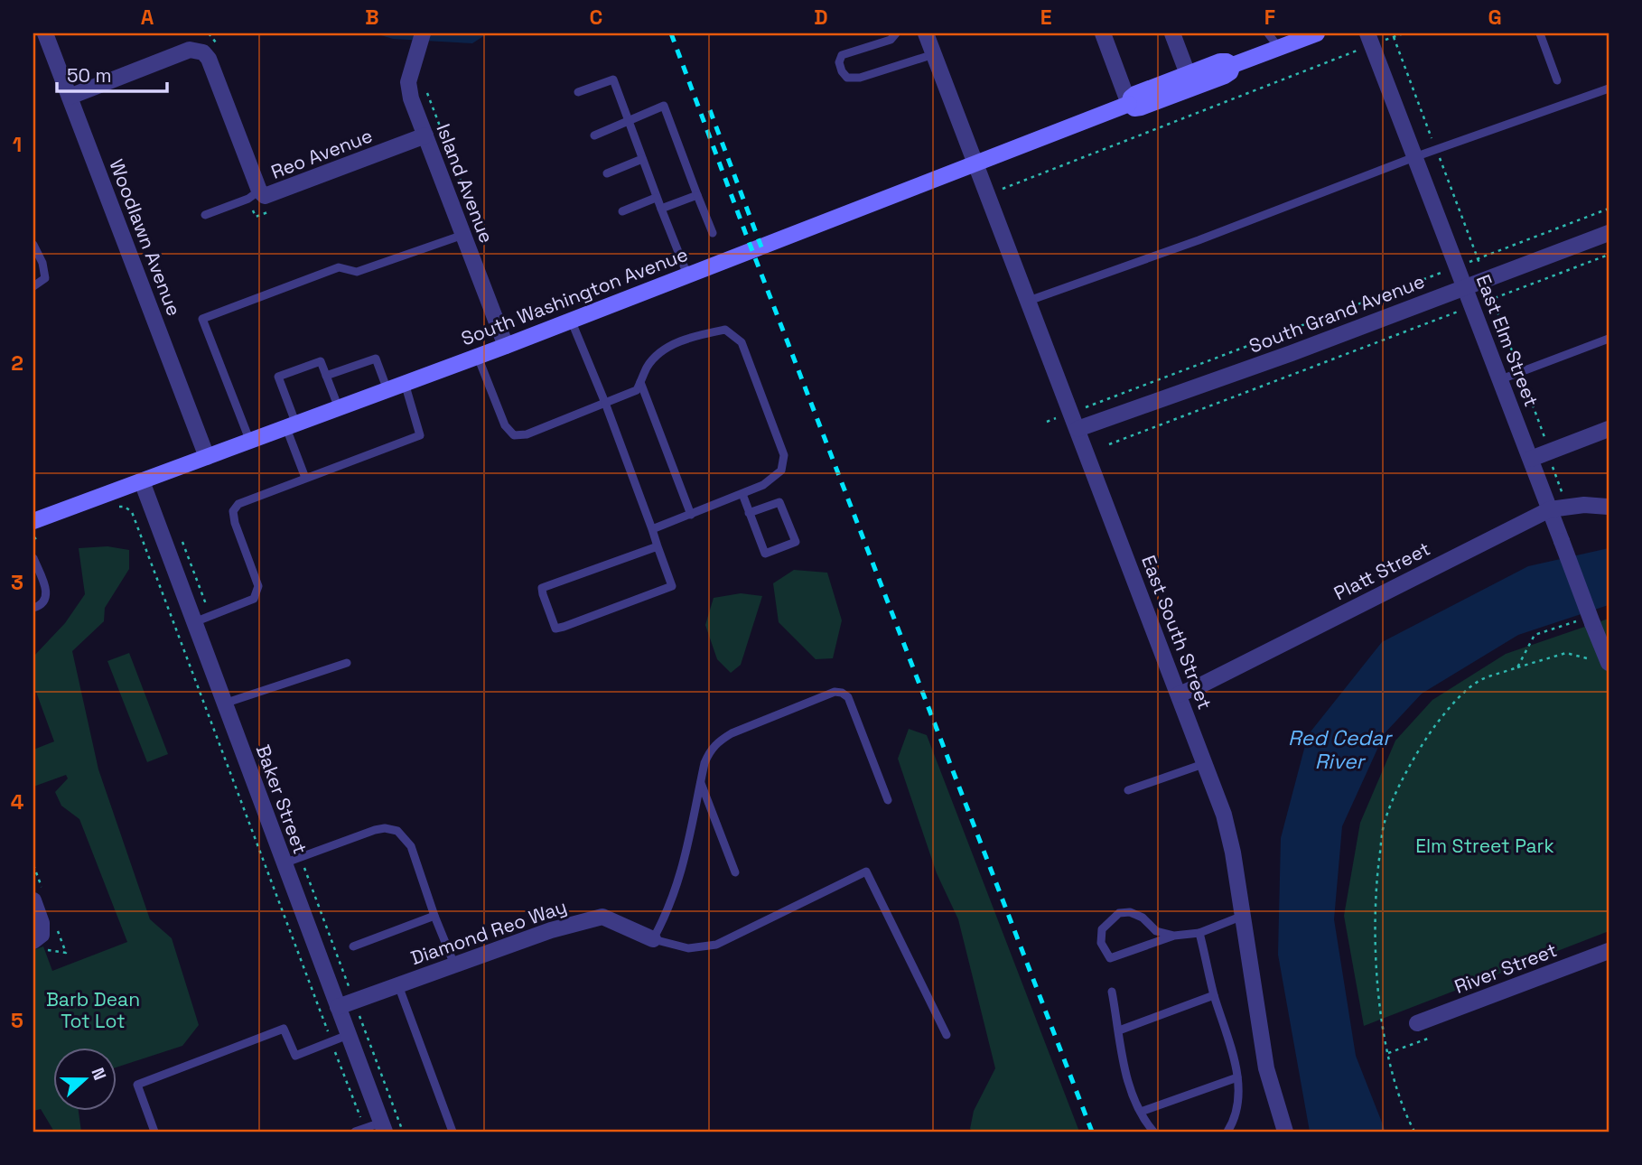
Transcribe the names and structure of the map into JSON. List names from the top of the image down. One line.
{"streets":{"street":["Reo Avenue","Island Avenue","Woodlawn Avenue","South Washington Avenue","South Grand Avenue","East Elm Street","Platt Street","East South Street","Baker Street","Diamond Reo Way","River Street"]},"crossings":[["Reo Avenue","Island Avenue"],["Reo Avenue","Woodlawn Avenue"],["Island Avenue","South Washington Avenue"],["Woodlawn Avenue","South Washington Avenue"],["South Washington Avenue","East South Street"],["South Washington Avenue","Baker Street"],["South Grand Avenue","East Elm Street"],["South Grand Avenue","East South Street"],["East Elm Street","Platt Street"],["Platt Street","East South Street"],["Baker Street","Diamond Reo Way"]],"water":["Red Cedar River"],"parks":["Elm Street Park","Barb Dean Tot Lot"],"scale_bar":"50 m","north":"right","grid":{"columns":["A","B","C","D","E","F","G"],"rows":["1","2","3","4","5"]}}
